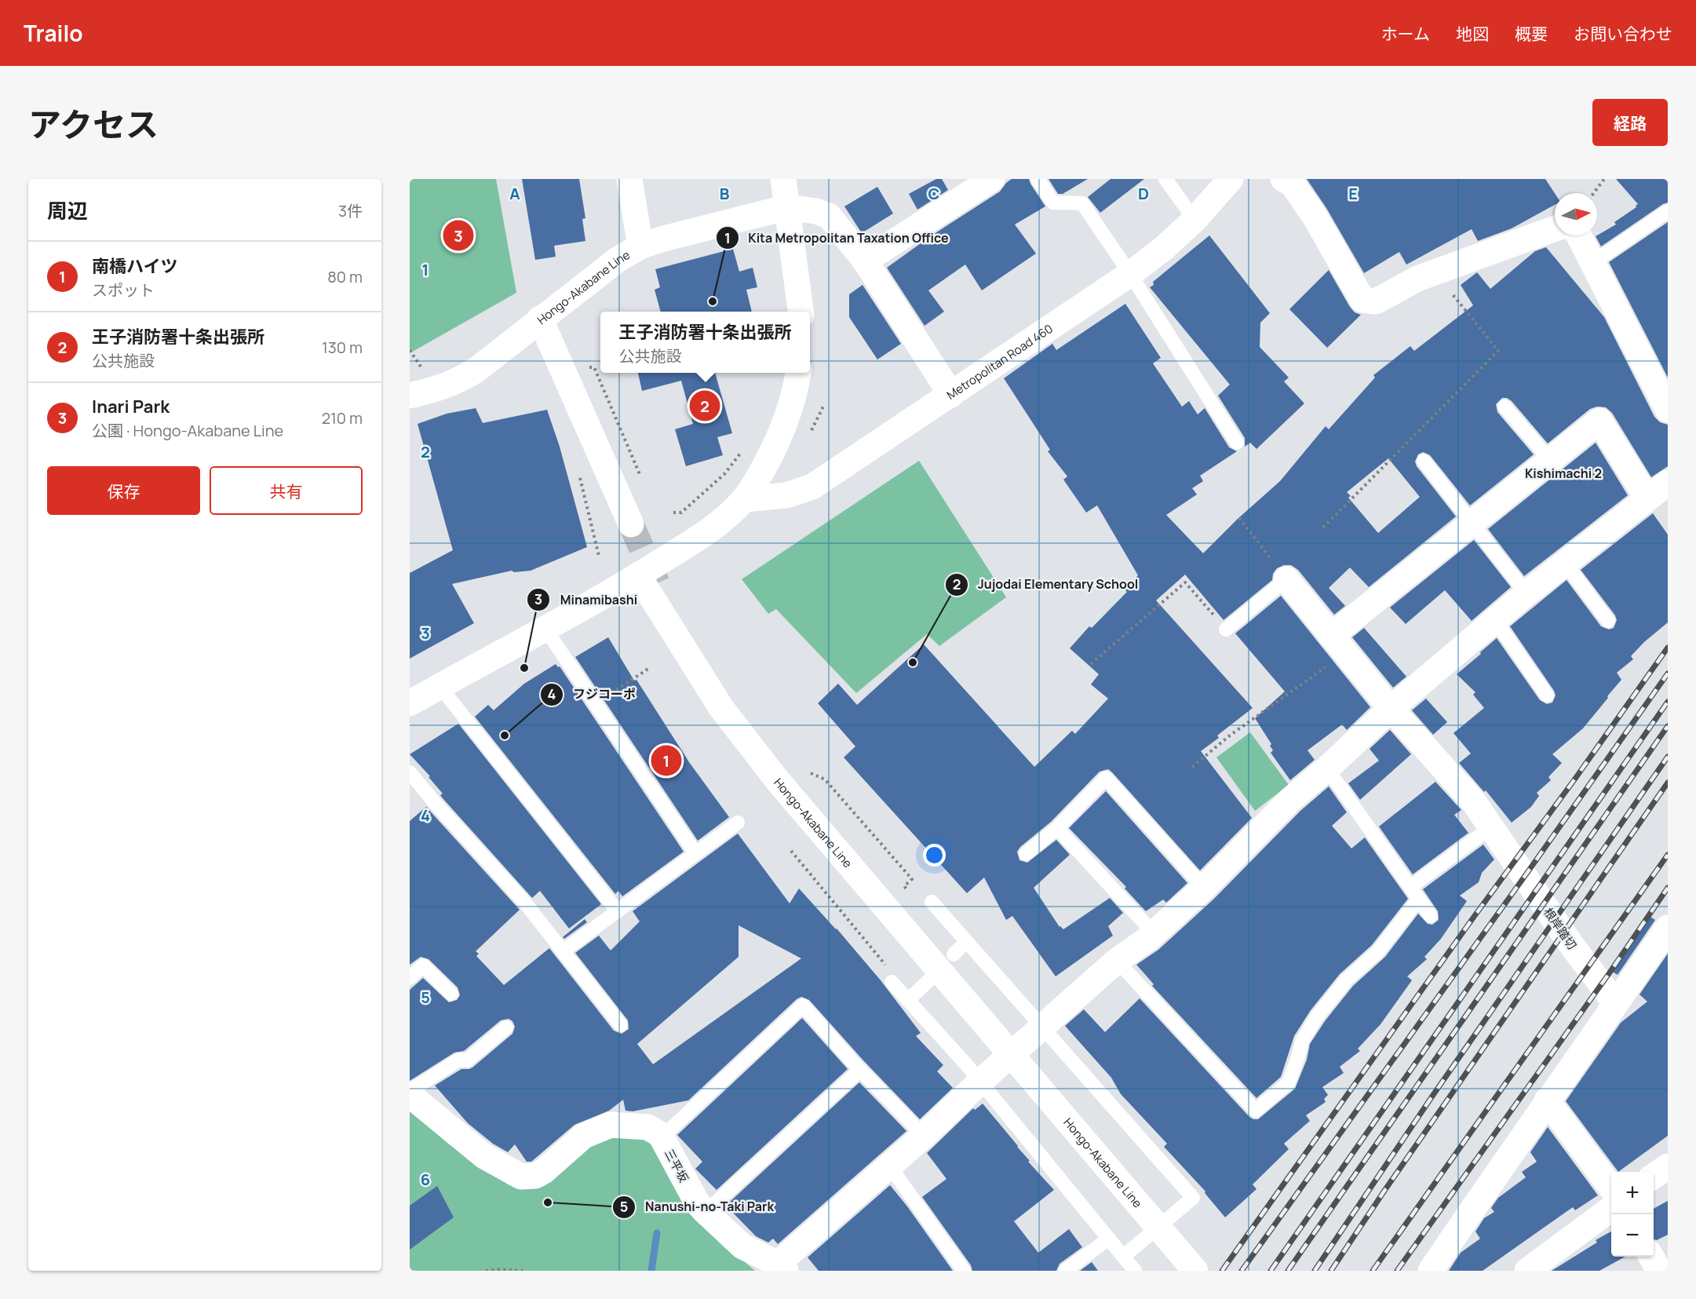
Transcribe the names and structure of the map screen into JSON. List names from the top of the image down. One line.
{"streets":{"street":["Hongo-Akabane Line","Metropolitan Road 460","根岸踏切","三平坂"]},"districts":["Kishimachi 2"],"places":["Kita Metropolitan Taxation Office","Jujodai Elementary School","Minamibashi","フジコーポ","Nanushi-no-Taki Park"],"north":"right","page":{"header":"Trailo","nav":["ホーム","地図","概要","お問い合わせ"],"title":"アクセス","buttons":["経路",["保存","共有"]],"heading":["周辺","3件"],"pins":["3","2","1"],"list":[{"mark":"1","name":"南橋ハイツ","note":"スポット","value":"80 m"},{"mark":"2","name":"王子消防署十条出張所","note":"公共施設","value":"130 m"},{"mark":"3","name":"Inari Park","note":"公園 · Hongo-Akabane Line","value":"210 m"}],"popup":["王子消防署十条出張所","公共施設"],"map_buttons":["+","−"]},"grid":{"columns":["A","B","C","D","E"],"rows":["1","2","3","4","5","6"]}}
